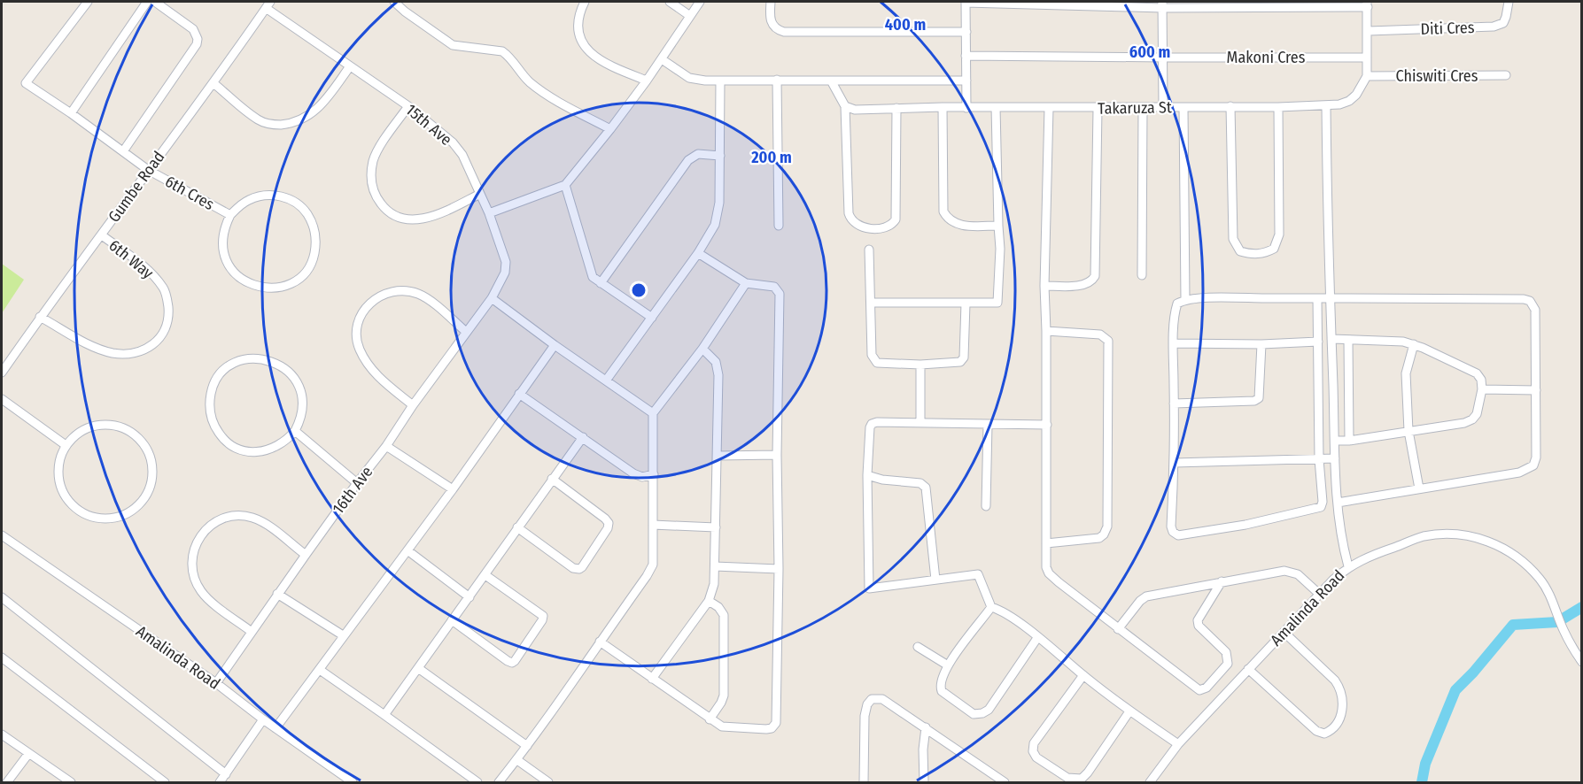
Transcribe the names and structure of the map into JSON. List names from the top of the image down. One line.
{"streets":{"street":["Diti Cres","Makoni Cres","Chiswiti Cres","Takaruza St","15th Ave","Gumbe Road","6th Cres","6th Way","16th Ave","Amalinda Road"]},"crossings":[["Chiswiti Cres","Takaruza St"],["15th Ave","Gumbe Road"],["15th Ave","16th Ave"],["Gumbe Road","6th Cres"],["Gumbe Road","6th Way"],["16th Ave","Amalinda Road"]],"rings":["400 m","600 m","200 m"]}
